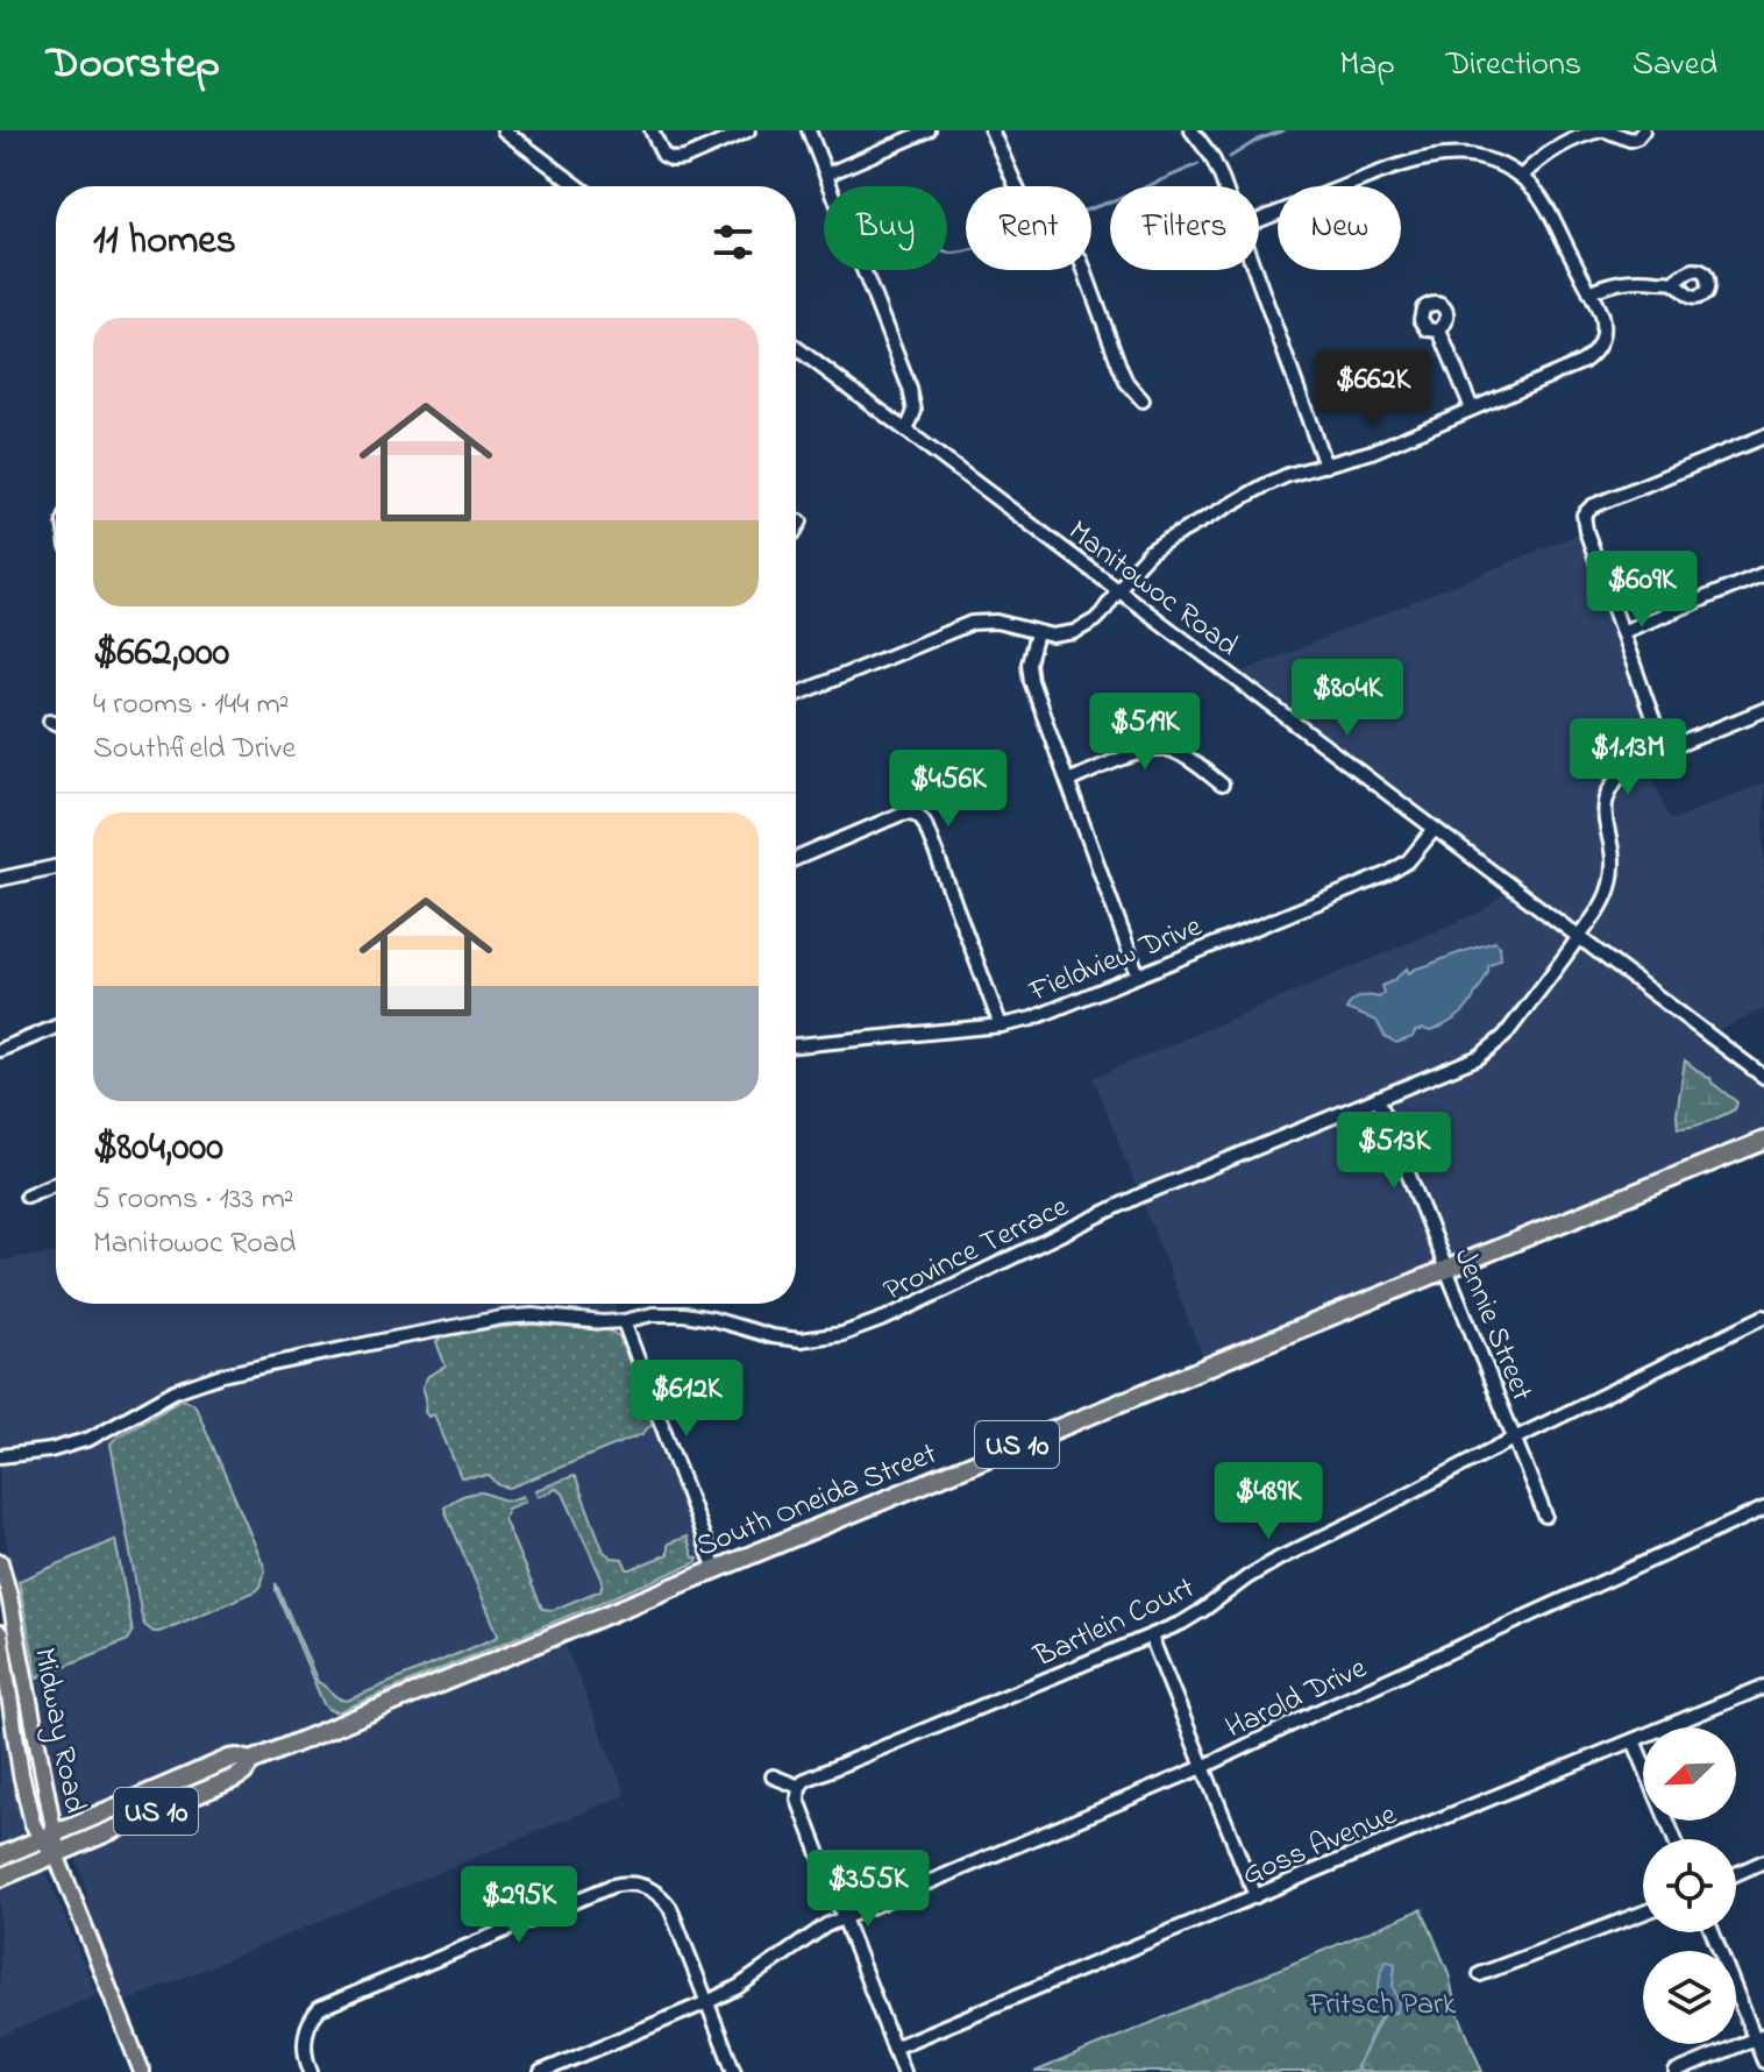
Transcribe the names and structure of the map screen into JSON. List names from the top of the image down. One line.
{"streets":{"highway":["US 10","South Oneida Street"],"main road":["Midway Road"],"street":["Manitowoc Road","Fieldview Drive","Province Terrace","Jennie Street","Bartlein Court","Harold Drive","Goss Avenue"]},"crossings":[["Manitowoc Road","Fieldview Drive"],["Manitowoc Road","Province Terrace"],["Province Terrace","Jennie Street"],["Jennie Street","South Oneida Street"],["Jennie Street","Bartlein Court"],["South Oneida Street","Midway Road"]],"parks":["Fritsch Park"],"north":"bottom left","page":{"header":"Doorstep","nav":["Map","Directions","Saved"],"chip":["Buy","Rent","Filters","New"],"heading":"11 homes","list":[{"name":"$662,000","note":"4 rooms · 144 m² · Southfield Drive"},{"name":"$804,000","note":"5 rooms · 133 m² · Manitowoc Road"}],"price":["$662K","$609K","$804K","$519K","$1.13M","$456K","$513K","$612K","$489K","$355K","$295K"]}}
